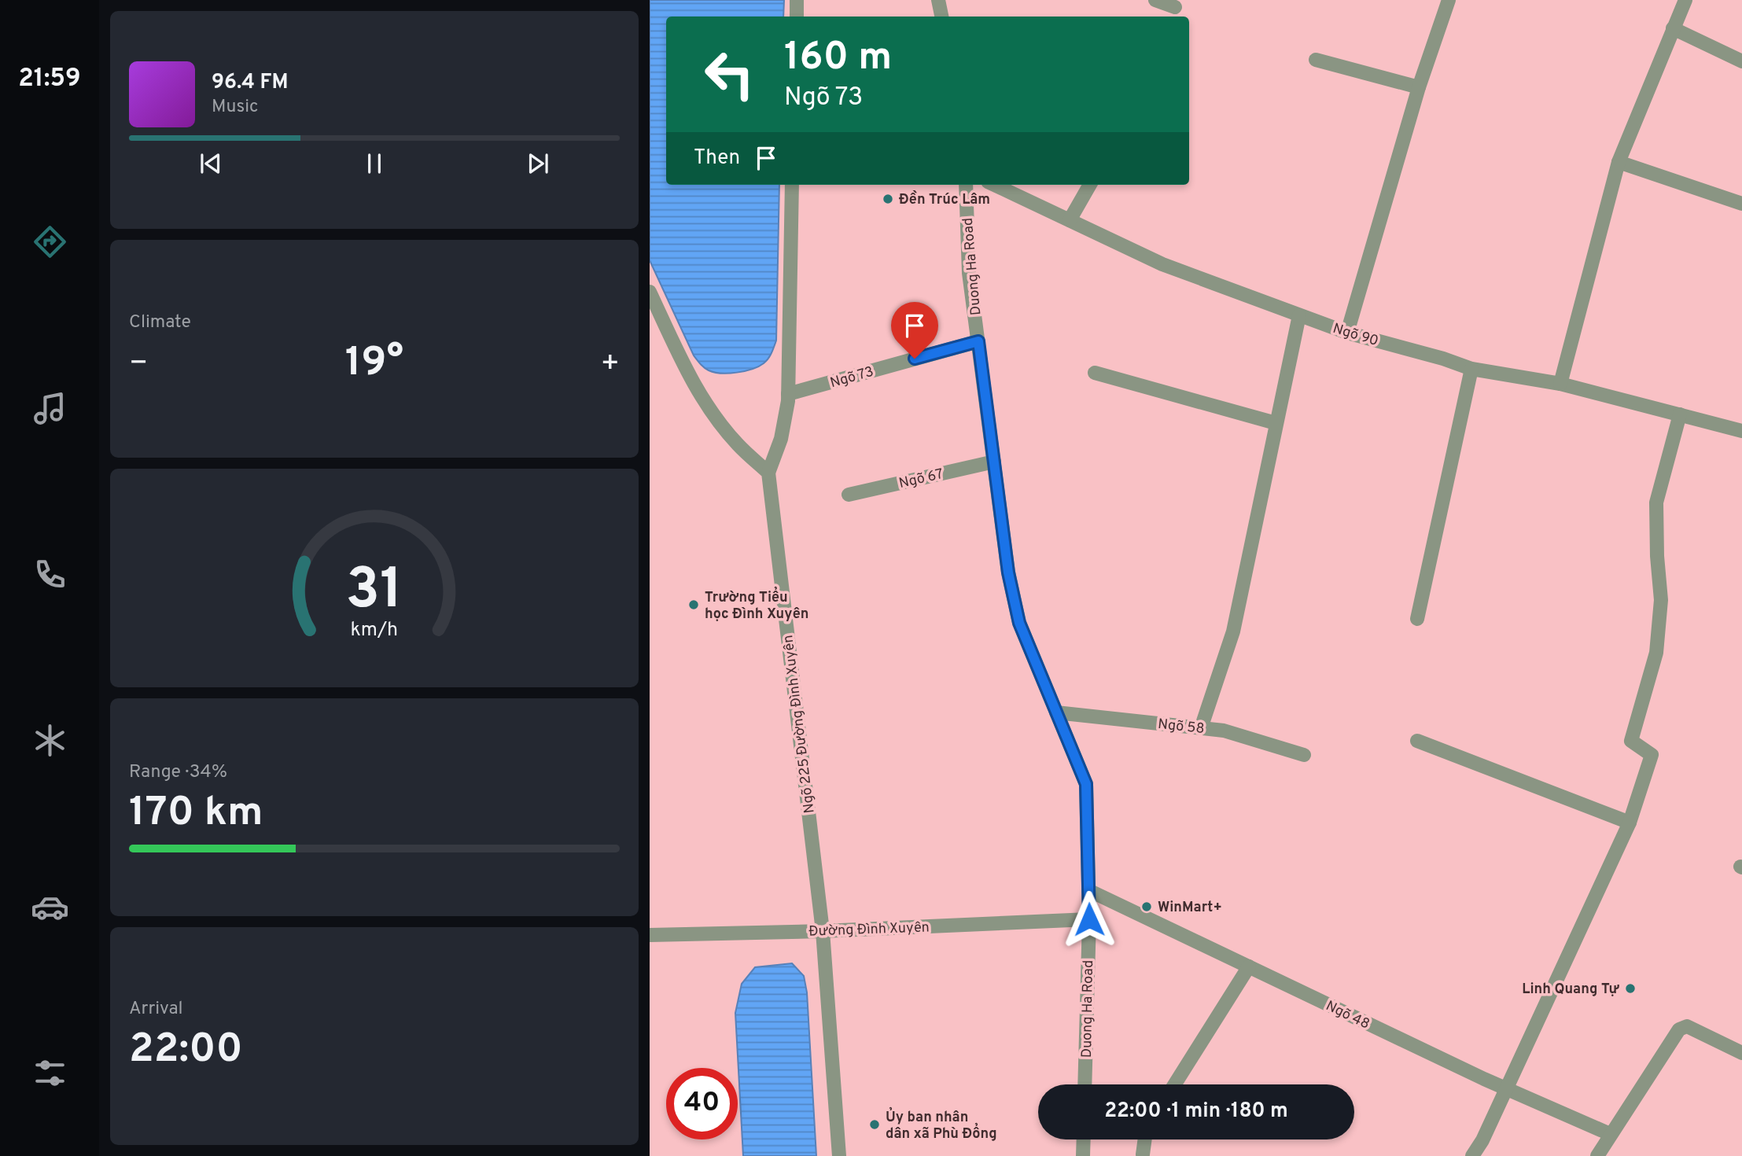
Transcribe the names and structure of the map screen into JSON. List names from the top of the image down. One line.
{"streets":{"street":["Duong Ha Road","Ngõ 90","Ngõ 73","Ngõ 67","Ngõ 225 Đường Đình Xuyên","Ngõ 58","Đường Đình Xuyên","Ngõ 48"]},"crossings":[["Duong Ha Road","Ngõ 73"],["Duong Ha Road","Ngõ 67"],["Duong Ha Road","Ngõ 58"],["Duong Ha Road","Đường Đình Xuyên"],["Duong Ha Road","Ngõ 48"],["Ngõ 225 Đường Đình Xuyên","Đường Đình Xuyên"]],"places":["Đền Trúc Lâm","Trường Tiểu học Đình Xuyên","WinMart+","Linh Quang Tự","Ủy ban nhân dân xã Phù Đổng"],"page":{"tabs":"21:59","turn":["160 m","Ngõ 73"],"song":["96.4 FM","Music"],"then":"Then","tile":["Climate",["Range · 34%","170 km"],["Arrival","22:00"]],"heat":["−","19°","+"],"limit":"40","trip":"22:00 · 1 min · 180 m","gauge":["31","km/h"]}}
